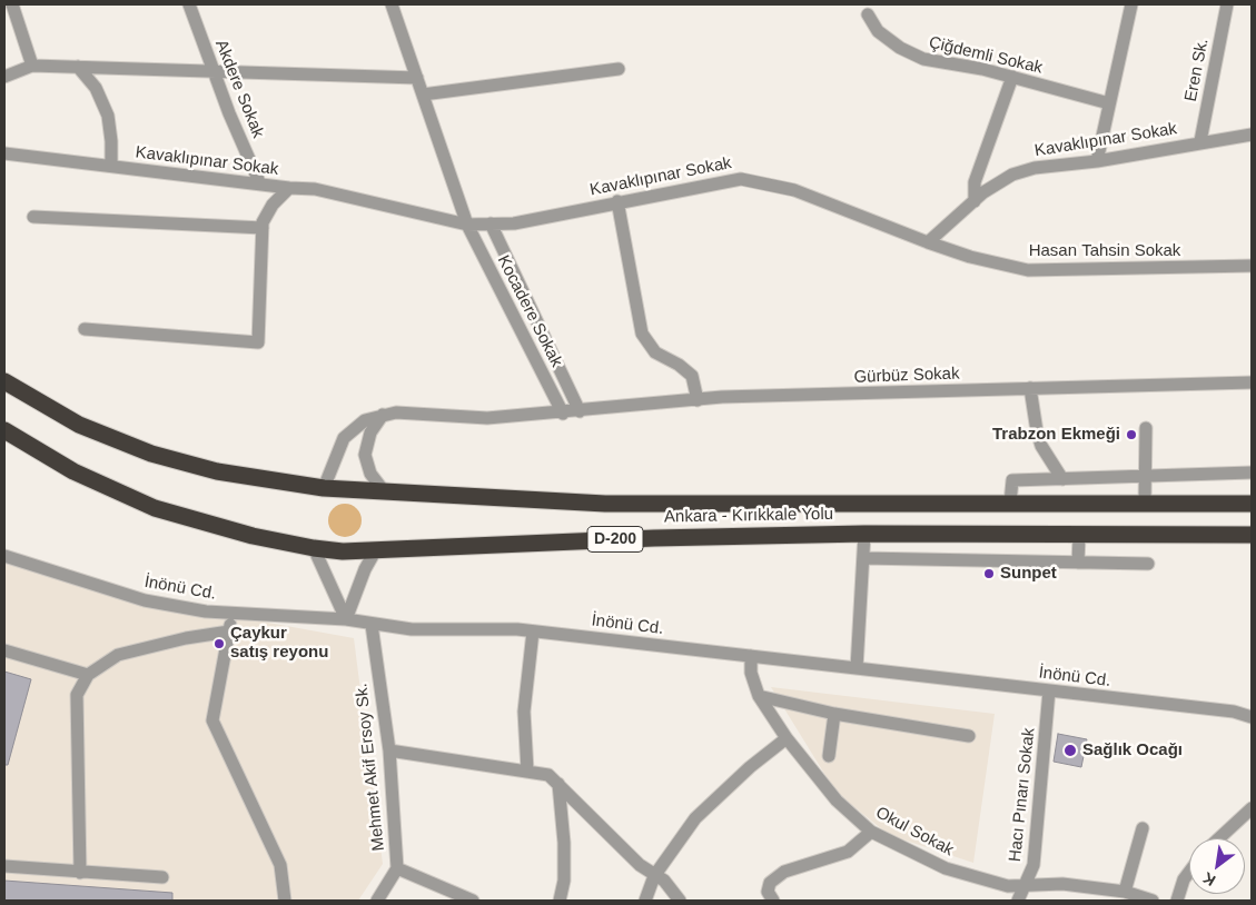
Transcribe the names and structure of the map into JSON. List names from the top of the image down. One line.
{"streets":{"highway":["Ankara - Kırıkkale Yolu","D-200"],"street":["Çiğdemli Sokak","Eren Sk.","Akdere Sokak","Kavaklıpınar Sokak","Hasan Tahsin Sokak","Kocadere Sokak","Gürbüz Sokak","İnönü Cd.","Mehmet Akif Ersoy Sk.","Hacı Pınarı Sokak","Okul Sokak"]},"crossings":[["Eren Sk.","Kavaklıpınar Sokak"],["Akdere Sokak","Kavaklıpınar Sokak"],["Kavaklıpınar Sokak","Hasan Tahsin Sokak"],["Kavaklıpınar Sokak","Kocadere Sokak"],["Kocadere Sokak","Gürbüz Sokak"],["Gürbüz Sokak","Ankara - Kırıkkale Yolu"],["İnönü Cd.","Mehmet Akif Ersoy Sk."],["İnönü Cd.","Hacı Pınarı Sokak"],["İnönü Cd.","Okul Sokak"],["Hacı Pınarı Sokak","Okul Sokak"]],"places":["Trabzon Ekmeği","Sunpet","Çaykur satış reyonu","Sağlık Ocağı"],"north":"bottom left"}
